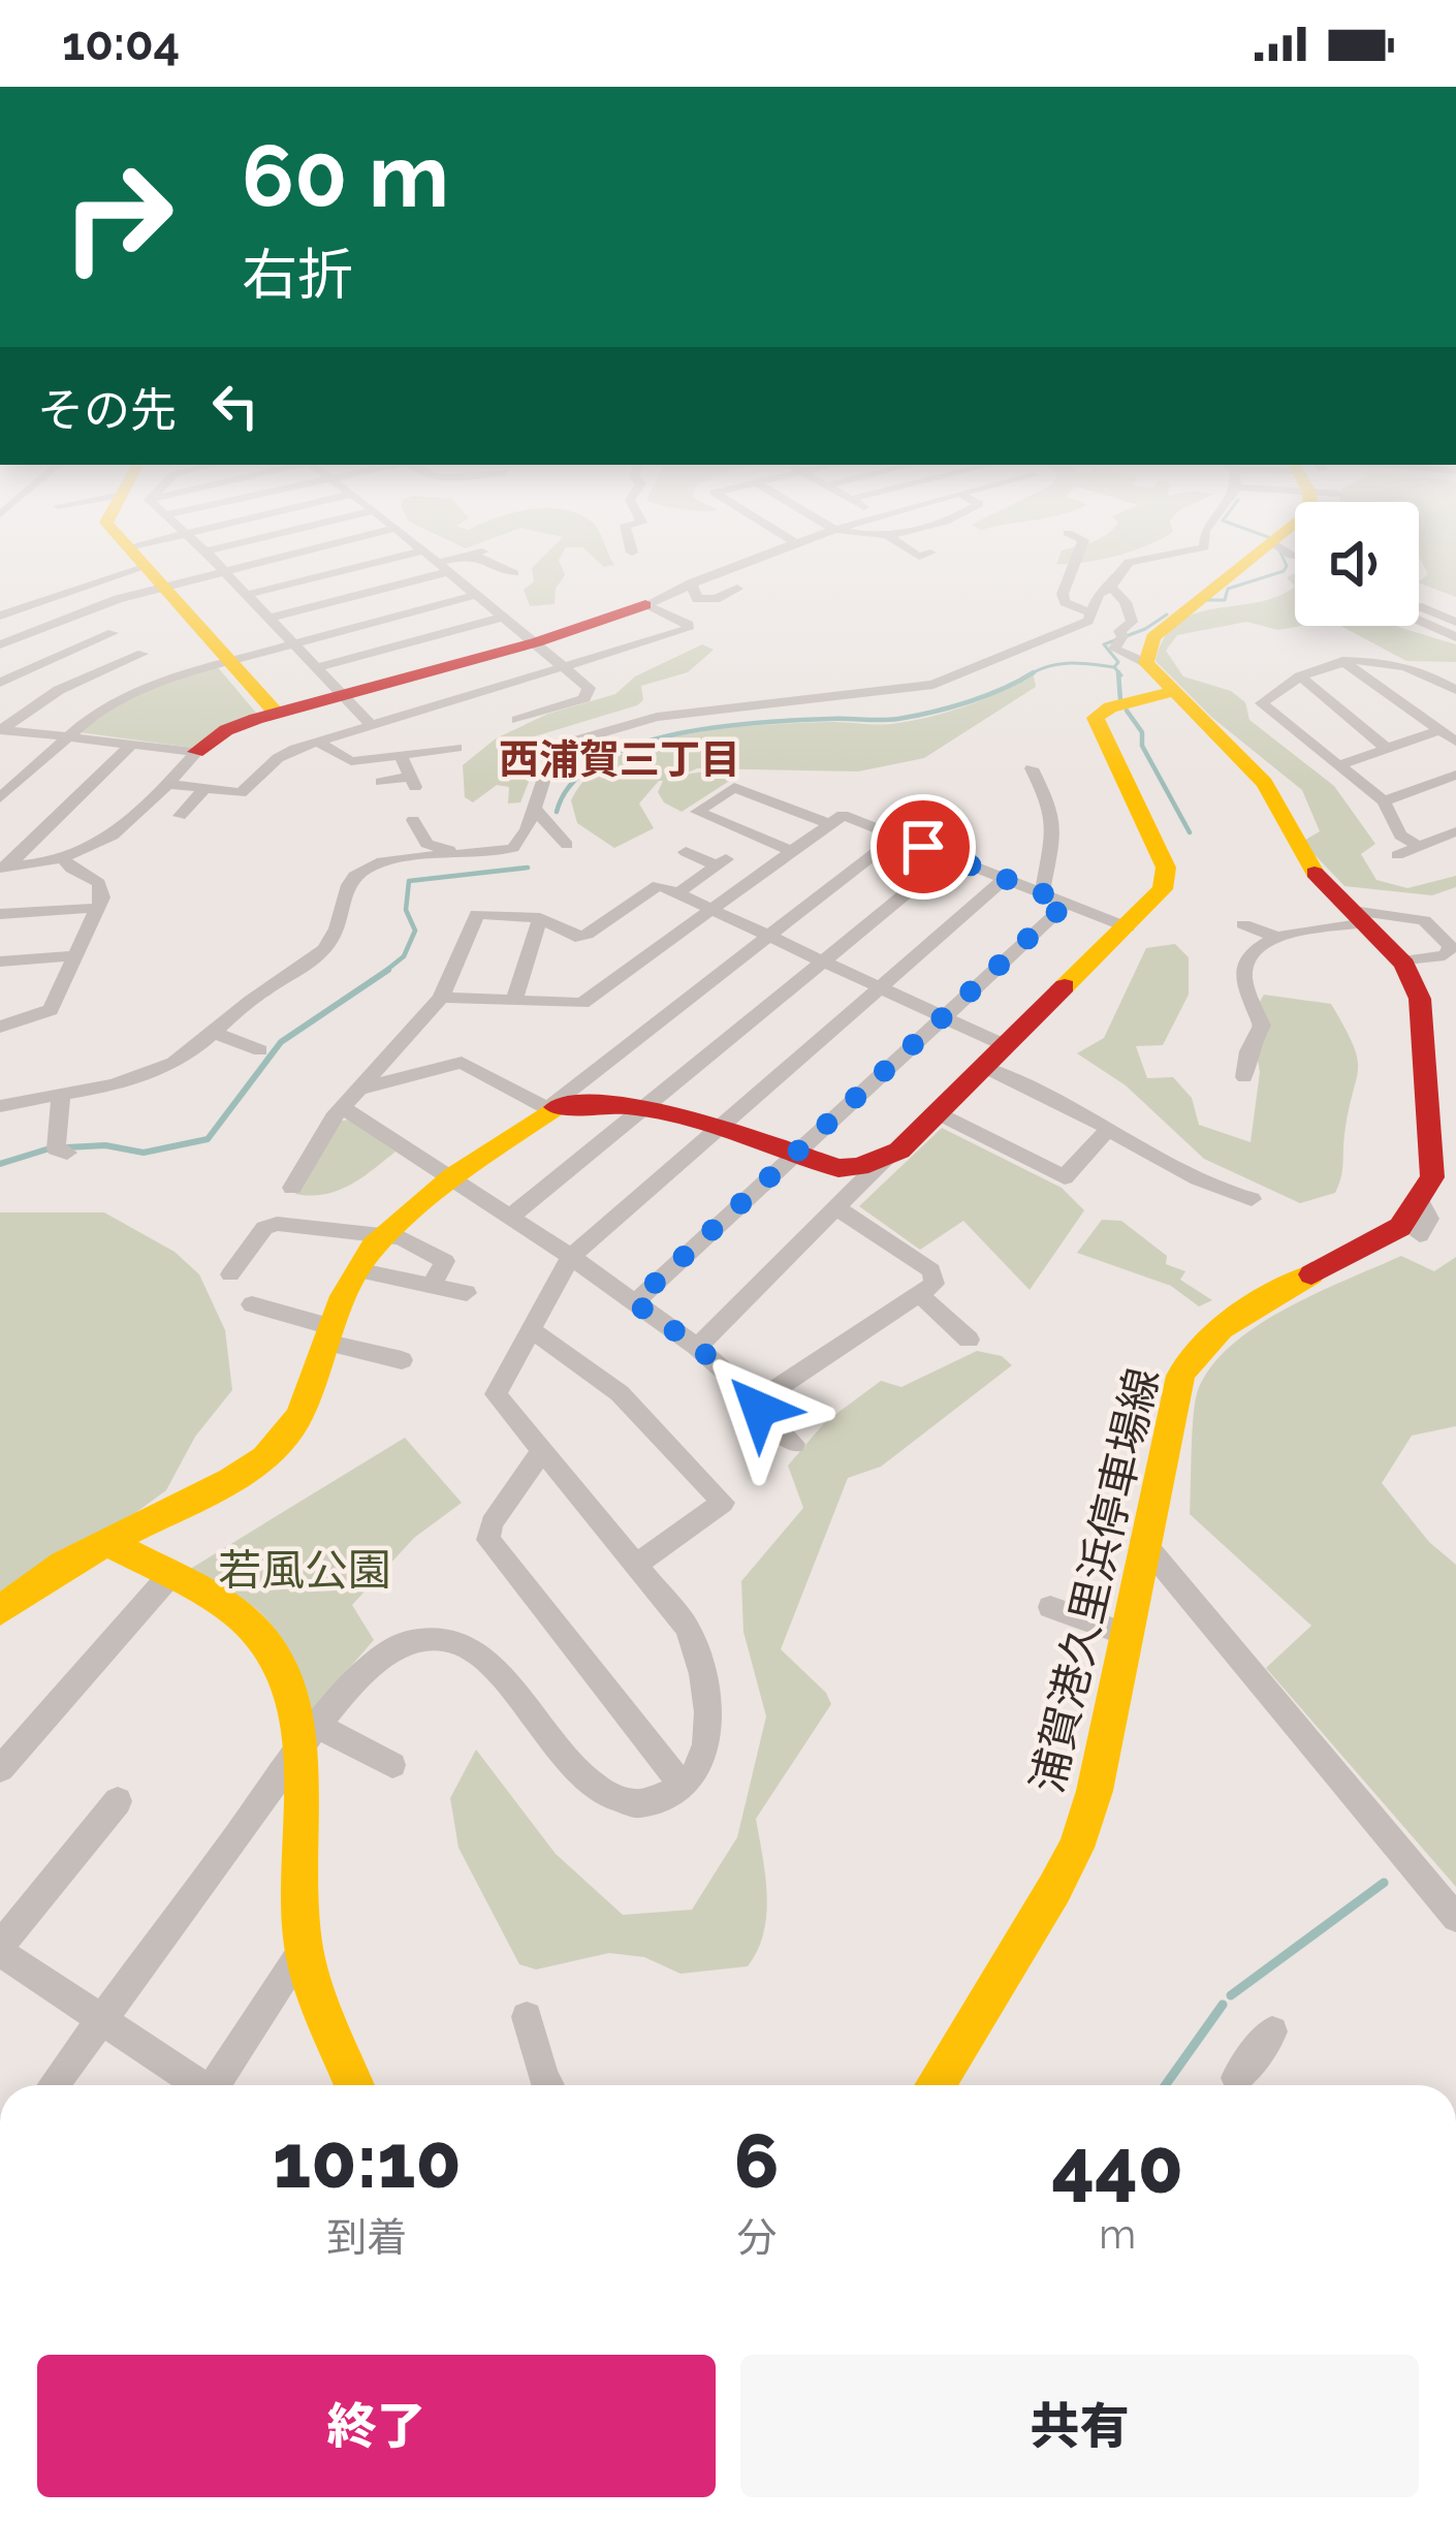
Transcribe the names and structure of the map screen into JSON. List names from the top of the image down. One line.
{"streets":{"street":["浦賀港久里浜停車場線"]},"districts":["西浦賀三丁目"],"parks":["若風公園"],"page":{"status":"10:04","turn":["60 m","右折"],"then":"その先","eta":["10:10","到着","6","分","440","m"],"buttons":["終了","共有"]}}
